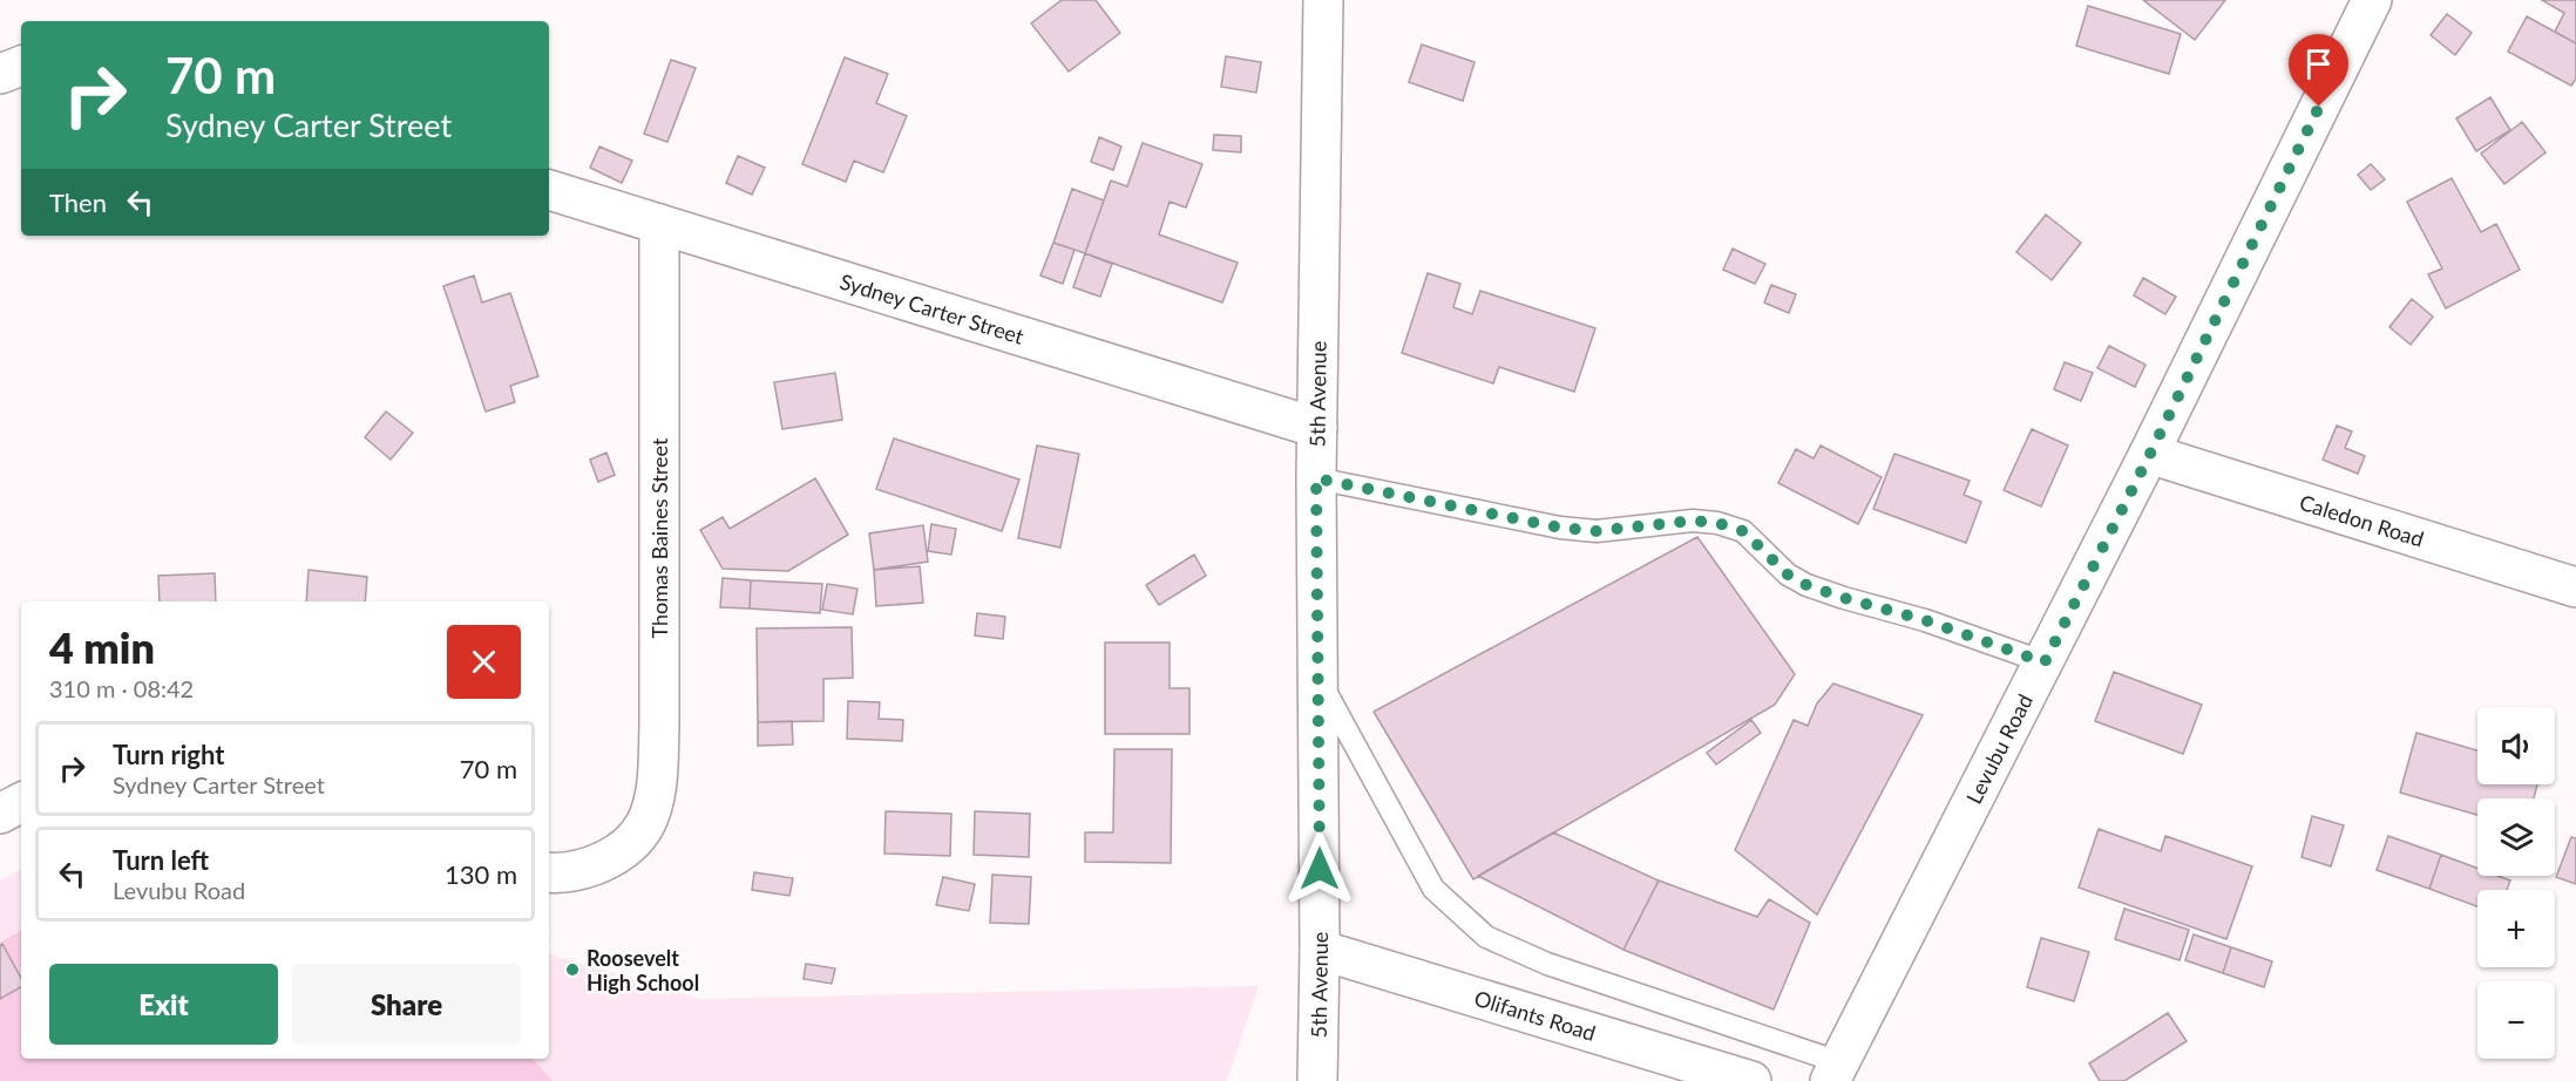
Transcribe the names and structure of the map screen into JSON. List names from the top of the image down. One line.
{"streets":{"street":["Sydney Carter Street","5th Avenue","Caledon Road","Thomas Baines Street","Levubu Road","Olifants Road"]},"crossings":[["Sydney Carter Street","5th Avenue"],["Sydney Carter Street","Thomas Baines Street"],["5th Avenue","Olifants Road"],["Caledon Road","Levubu Road"]],"places":["Roosevelt High School"],"page":{"turn":["70 m","Sydney Carter Street"],"then":"Then","heading":["4 min","310 m · 08:42"],"map_buttons":["+","−"],"list":[{"name":"Turn right","note":"Sydney Carter Street","value":"70 m"},{"name":"Turn left","note":"Levubu Road","value":"130 m"}],"buttons":["Exit","Share"]}}
